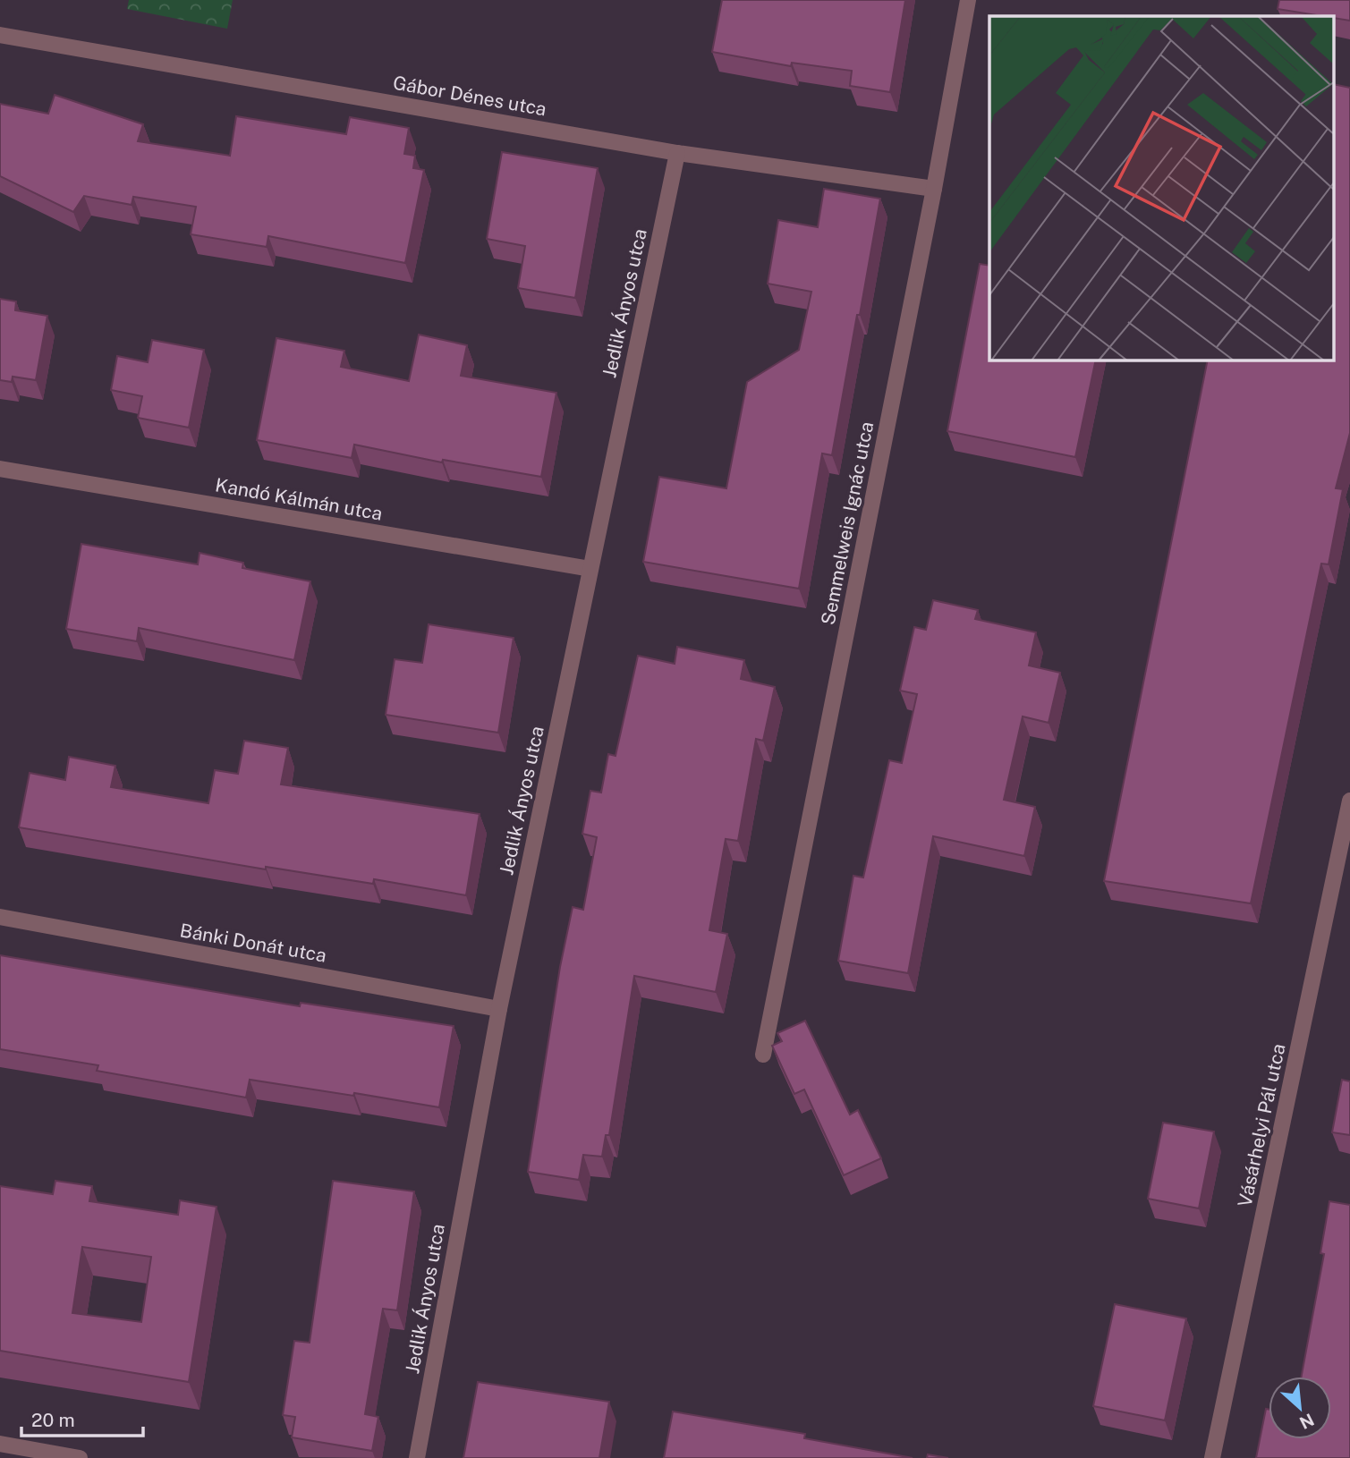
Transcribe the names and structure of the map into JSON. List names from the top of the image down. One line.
{"streets":{"street":["Gábor Dénes utca","Jedlik Ányos utca","Kandó Kálmán utca","Semmelweis Ignác utca","Bánki Donát utca","Vásárhelyi Pál utca"]},"crossings":[["Gábor Dénes utca","Jedlik Ányos utca"],["Gábor Dénes utca","Semmelweis Ignác utca"],["Jedlik Ányos utca","Kandó Kálmán utca"],["Jedlik Ányos utca","Bánki Donát utca"]],"scale_bar":"20 m","north":"bottom right"}
